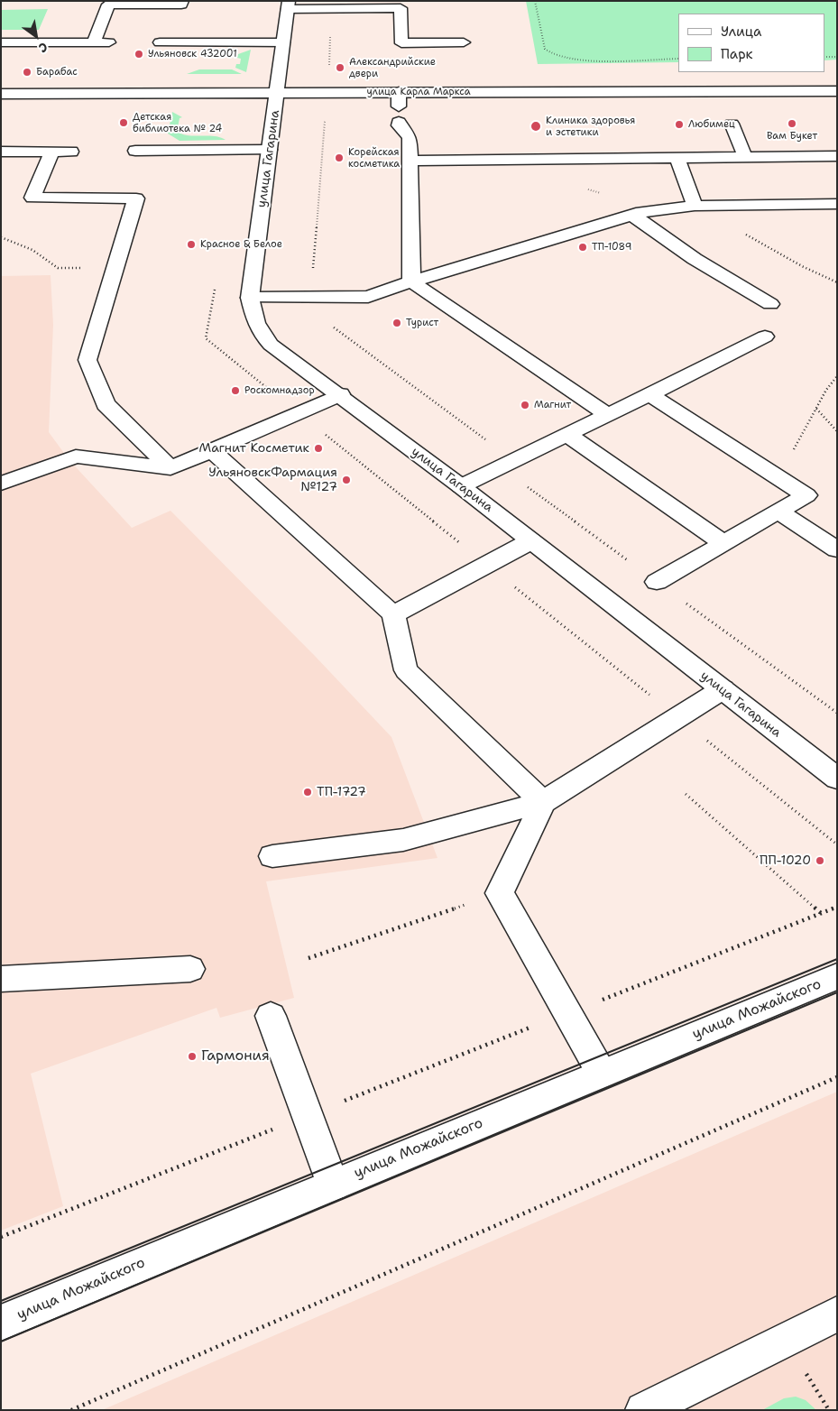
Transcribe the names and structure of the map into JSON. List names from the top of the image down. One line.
{"streets":{"main road":["улица Карла Маркса","улица Гагарина","улица Можайского"]},"crossings":[["улица Карла Маркса","улица Гагарина"]],"places":["Ульяновск 432001","Александрийские двери","Барабас","Детская библиотека № 24","Вам Букет","Любимец","Клиника здоровья и эстетики","Корейская косметика","Красное & Белое","ТП-1089","Турист","Роскомнадзор","Магнит","Магнит Косметик","УльяновскФармация №127","ТП-1727","ПП-1020","Гармония"],"legend":["Улица","Парк"],"north":"bottom right"}
